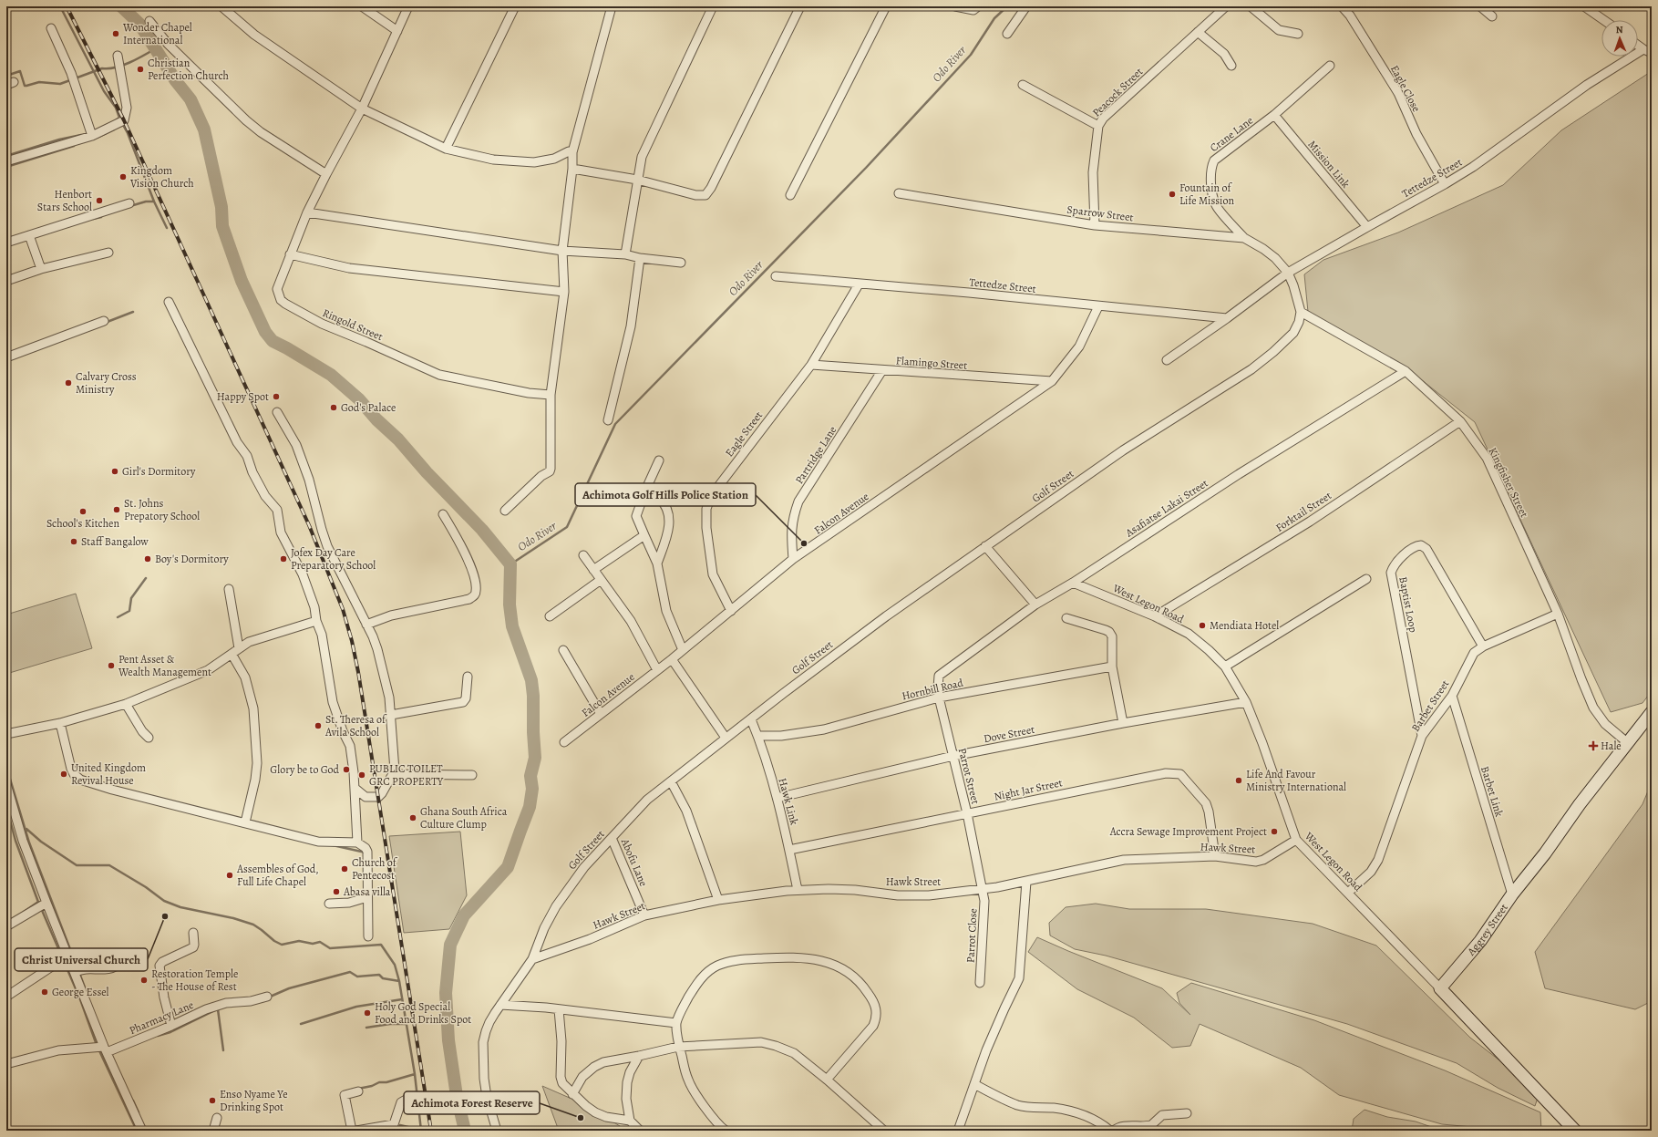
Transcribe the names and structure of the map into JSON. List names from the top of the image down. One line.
{"streets":{"main road":["Aggrey Street"],"street":["Eagle Close","Peacock Street","Crane Lane","Mission Link","Tettedze Street","Sparrow Street","Ringold Street","Flamingo Street","Eagle Street","Partridge Lane","Kingfisher Street","Golf Street","Asafiatse Lakai Street","Forktail Street","Falcon Avenue","West Legon Road","Baptist Loop","Hornbill Road","Barbet Street","Dove Street","Parrot Street","Night Jar Street","Barbet Link","Hawk Link","Hawk Street","Abofu Lane","Parrot Close","Pharmacy Lane"]},"crossings":[["Eagle Close","Tettedze Street"],["Peacock Street","Sparrow Street"],["Crane Lane","Mission Link"],["Crane Lane","Sparrow Street"],["Mission Link","Tettedze Street"],["Tettedze Street","Sparrow Street"],["Tettedze Street","Eagle Street"],["Tettedze Street","Falcon Avenue"],["Flamingo Street","Eagle Street"],["Flamingo Street","Partridge Lane"],["Flamingo Street","Falcon Avenue"],["Eagle Street","Falcon Avenue"],["Partridge Lane","Falcon Avenue"],["Kingfisher Street","Golf Street"],["Kingfisher Street","Asafiatse Lakai Street"],["Kingfisher Street","Forktail Street"],["Kingfisher Street","Barbet Street"],["Kingfisher Street","Aggrey Street"],["Golf Street","Hawk Link"],["Golf Street","Hawk Street"],["Golf Street","Abofu Lane"],["Asafiatse Lakai Street","West Legon Road"],["Asafiatse Lakai Street","Parrot Street"],["Forktail Street","West Legon Road"],["West Legon Road","Barbet Street"],["West Legon Road","Dove Street"],["West Legon Road","Hawk Street"],["West Legon Road","Aggrey Street"],["Baptist Loop","Barbet Street"],["Hornbill Road","Parrot Street"],["Hornbill Road","Hawk Link"],["Barbet Street","Barbet Link"],["Dove Street","Parrot Street"],["Dove Street","Hawk Link"],["Parrot Street","Night Jar Street"],["Parrot Street","Hawk Street"],["Parrot Street","Parrot Close"],["Night Jar Street","Hawk Link"],["Night Jar Street","Hawk Street"],["Barbet Link","Aggrey Street"],["Hawk Link","Hawk Street"],["Hawk Street","Abofu Lane"],["Hawk Street","Parrot Close"]],"water":["Odo River"],"places":{"other":["Wonder Chapel International","Christian Perfection Church","Kingdom Vision Church","Fountain of Life Mission","Henbort Stars School","Calvary Cross Ministry","Happy Spot","God's Palace","Girl's Dormitory","St. Johns Prepatory School","School's Kitchen","Staff Bangalow","Achimota Golf Hills Police Station","Boy's Dormitory","Jofex Day Care Preparatory School","Mendiata Hotel","Pent Asset & Wealth Management","St. Theresa of Avila School","Glory be to God","United Kingdom Revival House","PUBLIC TOILET GRC PROPERTY","Life And Favour Ministry International","Ghana South Africa Culture Clump","Accra Sewage Improvement Project","Church of Pentecost","Assembles of God, Full Life Chapel","Abasa villa","Christ Universal Church","Restoration Temple - The House of Rest","George Essel","Holy God Special Food and Drinks Spot","Enso Nyame Ye Drinking Spot","Achimota Forest Reserve"],"health":["Hale"]},"north":"top"}
